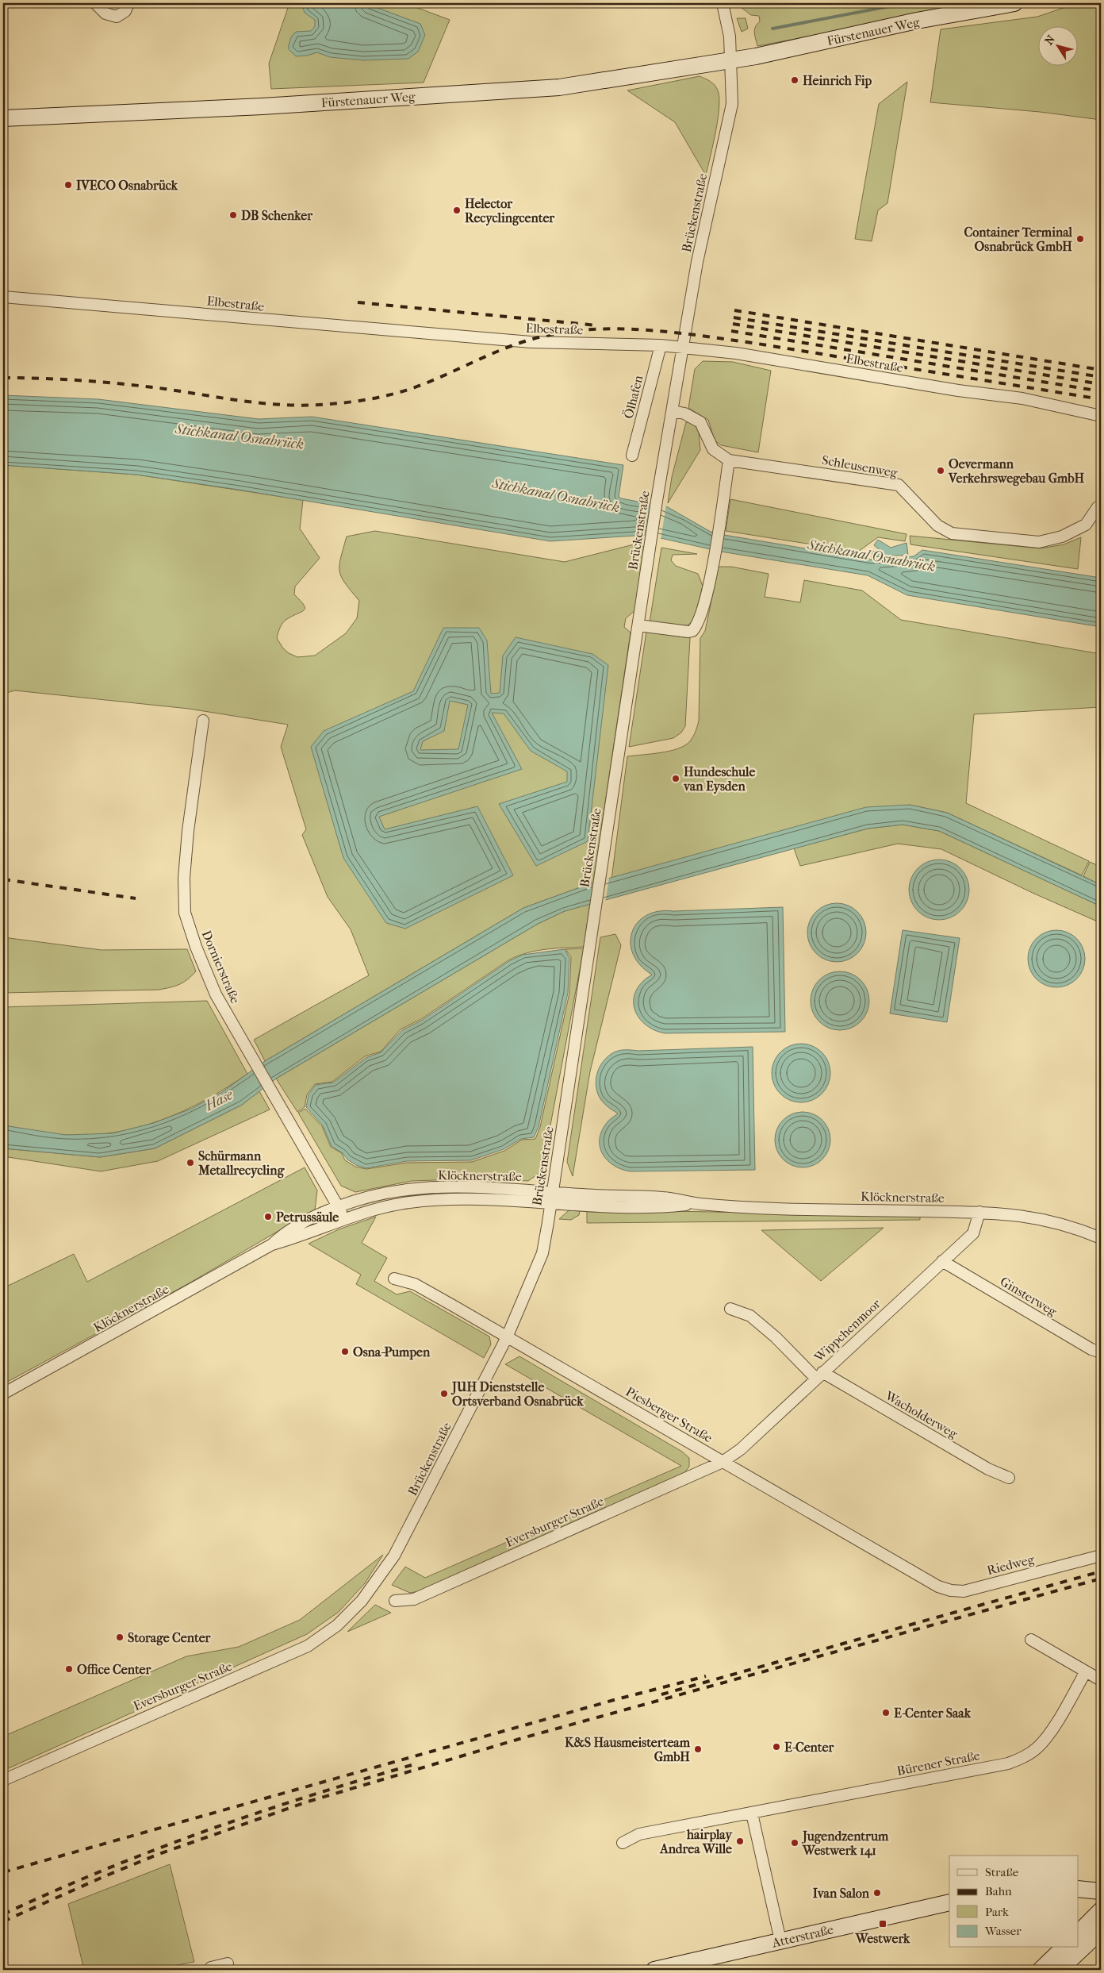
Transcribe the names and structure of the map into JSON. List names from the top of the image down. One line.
{"streets":{"street":["Fürstenauer Weg","Brückenstraße","Elbestraße","Ölhafen","Schleusenweg","Dornierstraße","Klöcknerstraße","Ginsterweg","Wippchenmoor","Piesberger Straße","Wacholderweg","Eversburger Straße","Riedweg","Bürener Straße","Atterstraße"]},"crossings":[["Fürstenauer Weg","Brückenstraße"],["Brückenstraße","Elbestraße"],["Brückenstraße","Schleusenweg"],["Brückenstraße","Klöcknerstraße"],["Brückenstraße","Piesberger Straße"],["Brückenstraße","Eversburger Straße"],["Elbestraße","Ölhafen"],["Dornierstraße","Klöcknerstraße"],["Klöcknerstraße","Wippchenmoor"],["Ginsterweg","Wippchenmoor"],["Wippchenmoor","Piesberger Straße"],["Wippchenmoor","Wacholderweg"],["Wippchenmoor","Eversburger Straße"],["Piesberger Straße","Eversburger Straße"],["Piesberger Straße","Riedweg"]],"water":["Stichkanal Osnabrück","Hase"],"places":{"other":["Heinrich Fip","IVECO Osnabrück","Helector Recyclingcenter","DB Schenker","Container Terminal Osnabrück GmbH","Oevermann Verkehrswegebau GmbH","Hundeschule van Eysden","Schürmann Metallrecycling","Petrussäule","Osna-Pumpen","JUH Dienststelle Ortsverband Osnabrück","Storage Center","Office Center","E-Center Saak","E-Center","K&S Hausmeisterteam GmbH","hairplay Andrea Wille","Jugendzentrum Westwerk 141","Ivan Salon"],"transit":["Westwerk"]},"legend":["Straße","Bahn","Park","Wasser"],"north":"top left"}
